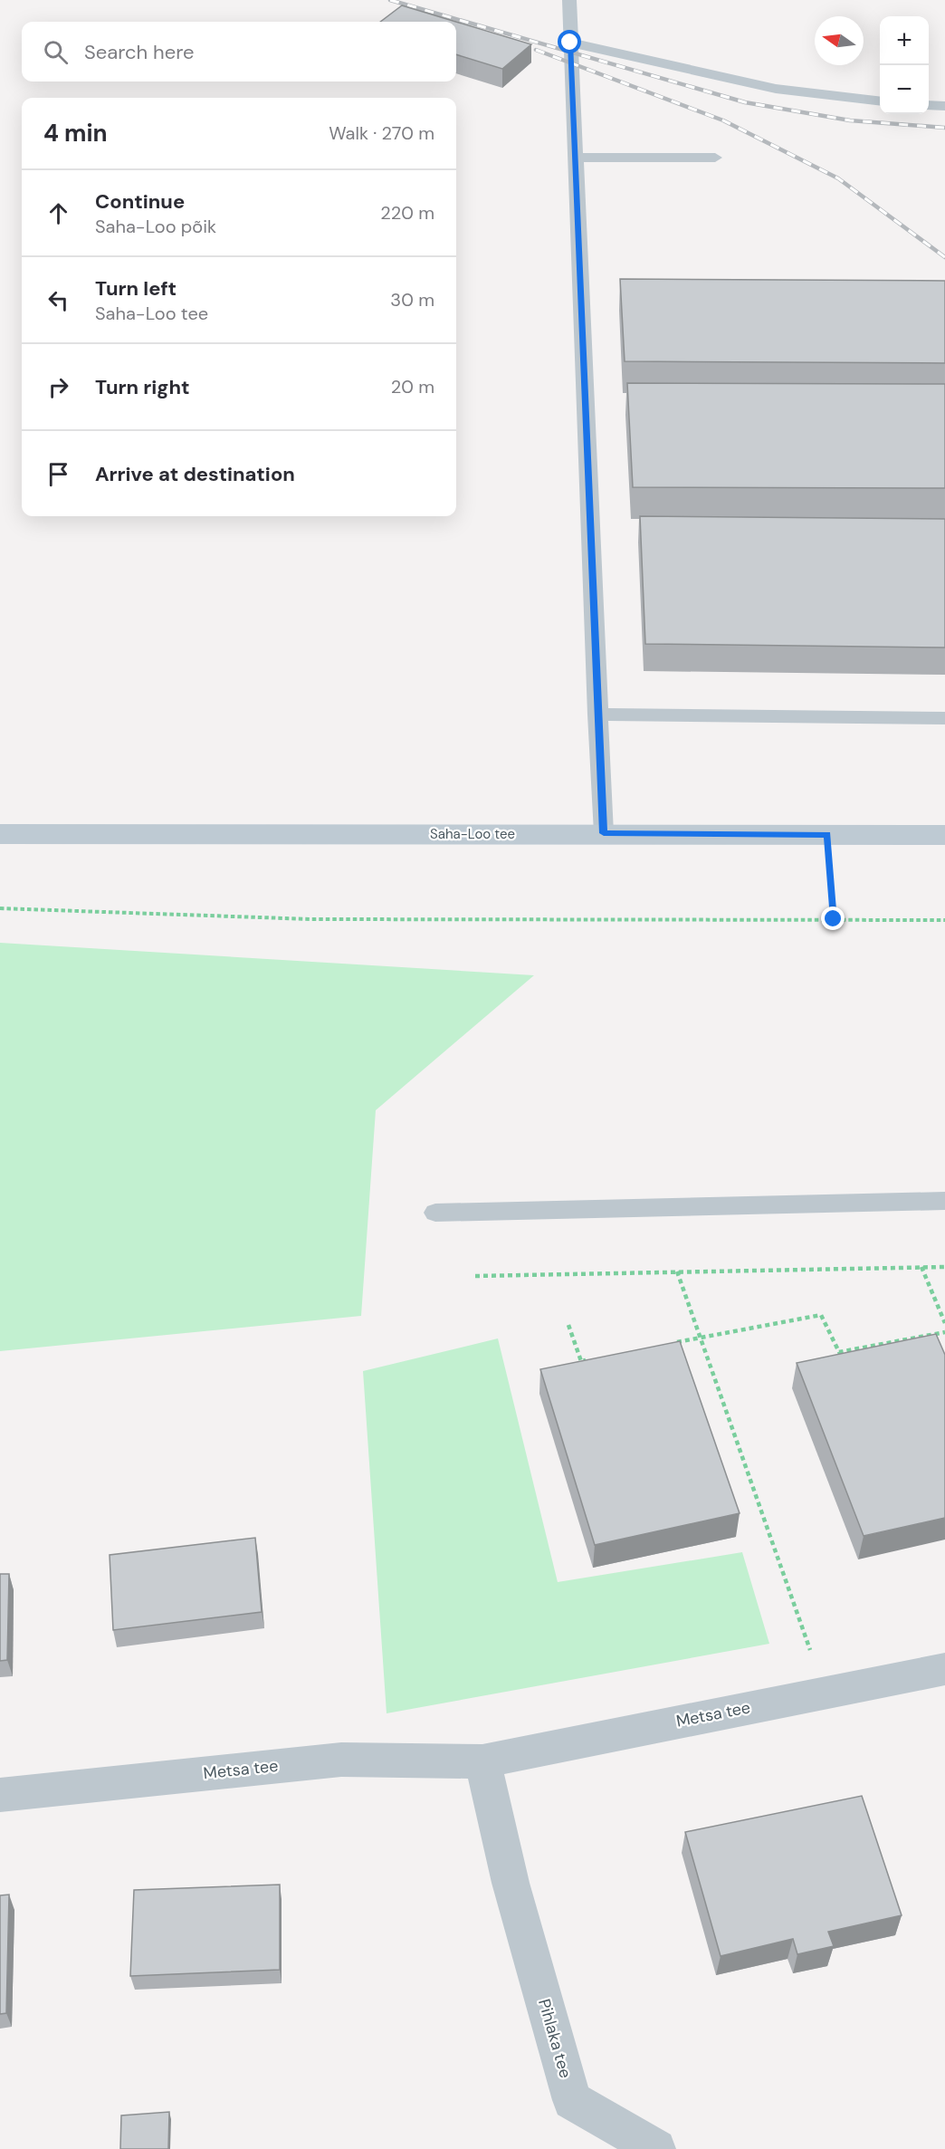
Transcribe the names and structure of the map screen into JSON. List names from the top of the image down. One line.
{"streets":{"main road":["Saha-Loo tee"],"street":["Metsa tee","Pihlaka tee"]},"crossings":[["Metsa tee","Pihlaka tee"]],"north":"left","page":{"map_buttons":["+","−"],"search":"Search here","heading":["4 min","Walk · 270 m"],"list":[["Continue","Saha-Loo põik","220 m"],["Turn left","Saha-Loo tee","30 m"],["Turn right","20 m"],"Arrive at destination"]}}
